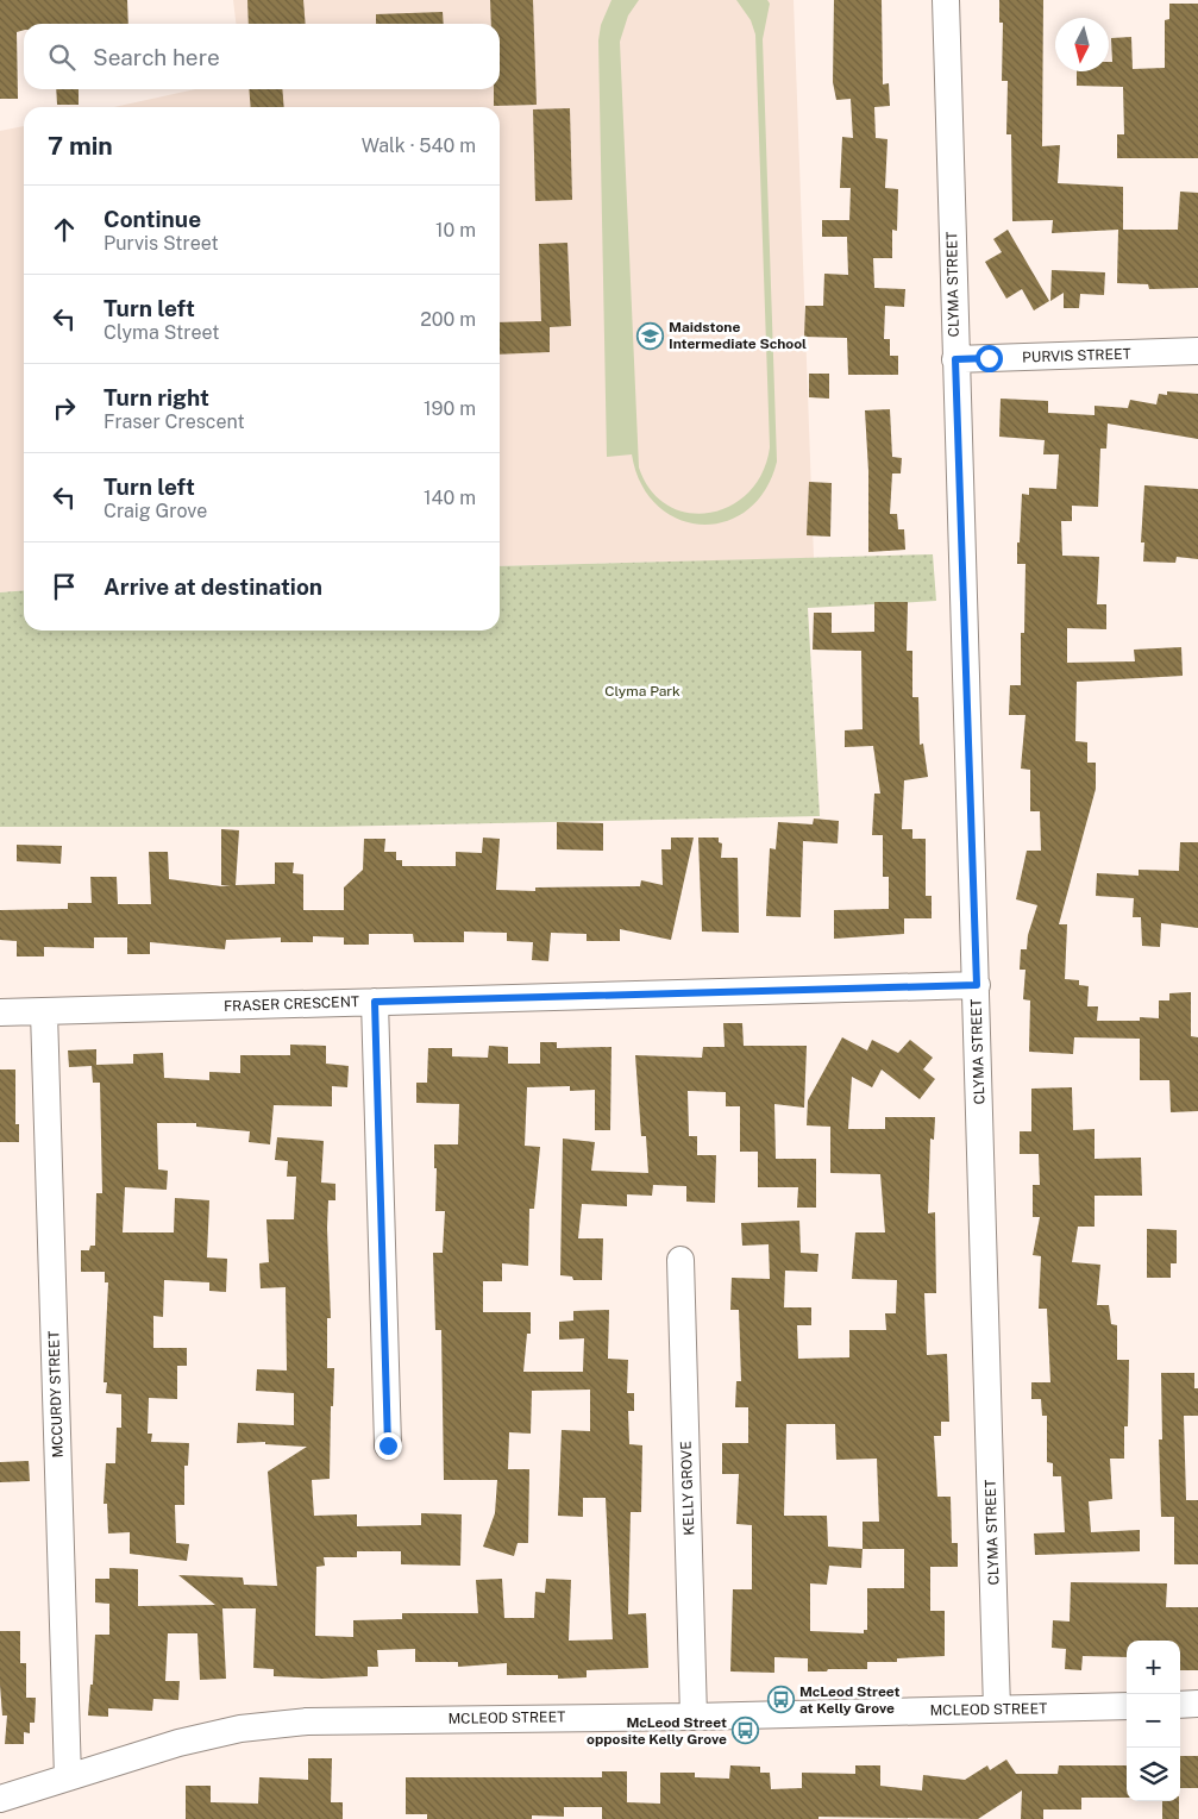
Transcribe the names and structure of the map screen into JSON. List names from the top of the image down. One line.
{"streets":{"street":["CLYMA STREET","PURVIS STREET","FRASER CRESCENT","MCCURDY STREET","KELLY GROVE","MCLEOD STREET"]},"crossings":[["CLYMA STREET","PURVIS STREET"],["CLYMA STREET","FRASER CRESCENT"],["CLYMA STREET","MCLEOD STREET"],["FRASER CRESCENT","MCCURDY STREET"],["MCCURDY STREET","MCLEOD STREET"],["KELLY GROVE","MCLEOD STREET"]],"parks":["Clyma Park"],"places":{"school or university":["Maidstone Intermediate School"],"bus stop":["McLeod Street at Kelly Grove","McLeod Street opposite Kelly Grove"]},"north":"bottom","page":{"search":"Search here","heading":["7 min","Walk · 540 m"],"list":[["Continue","Purvis Street","10 m"],["Turn left","Clyma Street","200 m"],["Turn right","Fraser Crescent","190 m"],["Turn left","Craig Grove","140 m"],"Arrive at destination"],"map_buttons":["+","−"]}}
